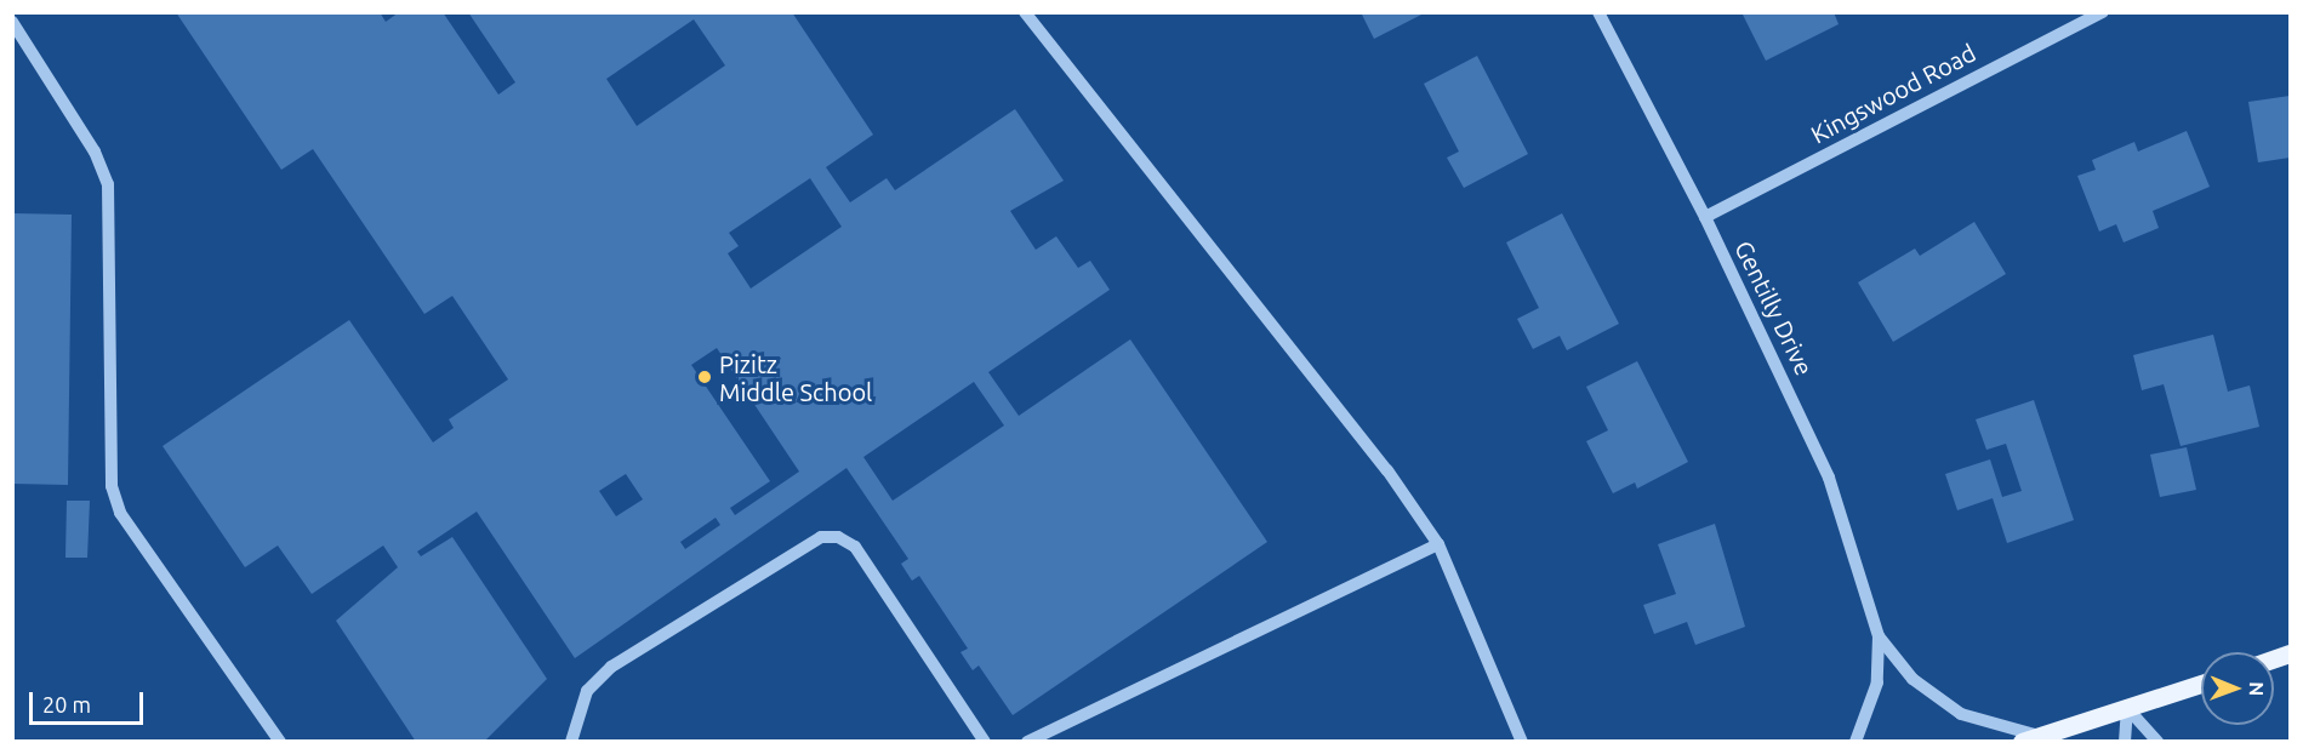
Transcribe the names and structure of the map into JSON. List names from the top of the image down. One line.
{"streets":{"street":["Kingswood Road","Gentilly Drive"]},"crossings":[["Kingswood Road","Gentilly Drive"]],"places":["Pizitz Middle School"],"scale_bar":"20 m","north":"right"}
